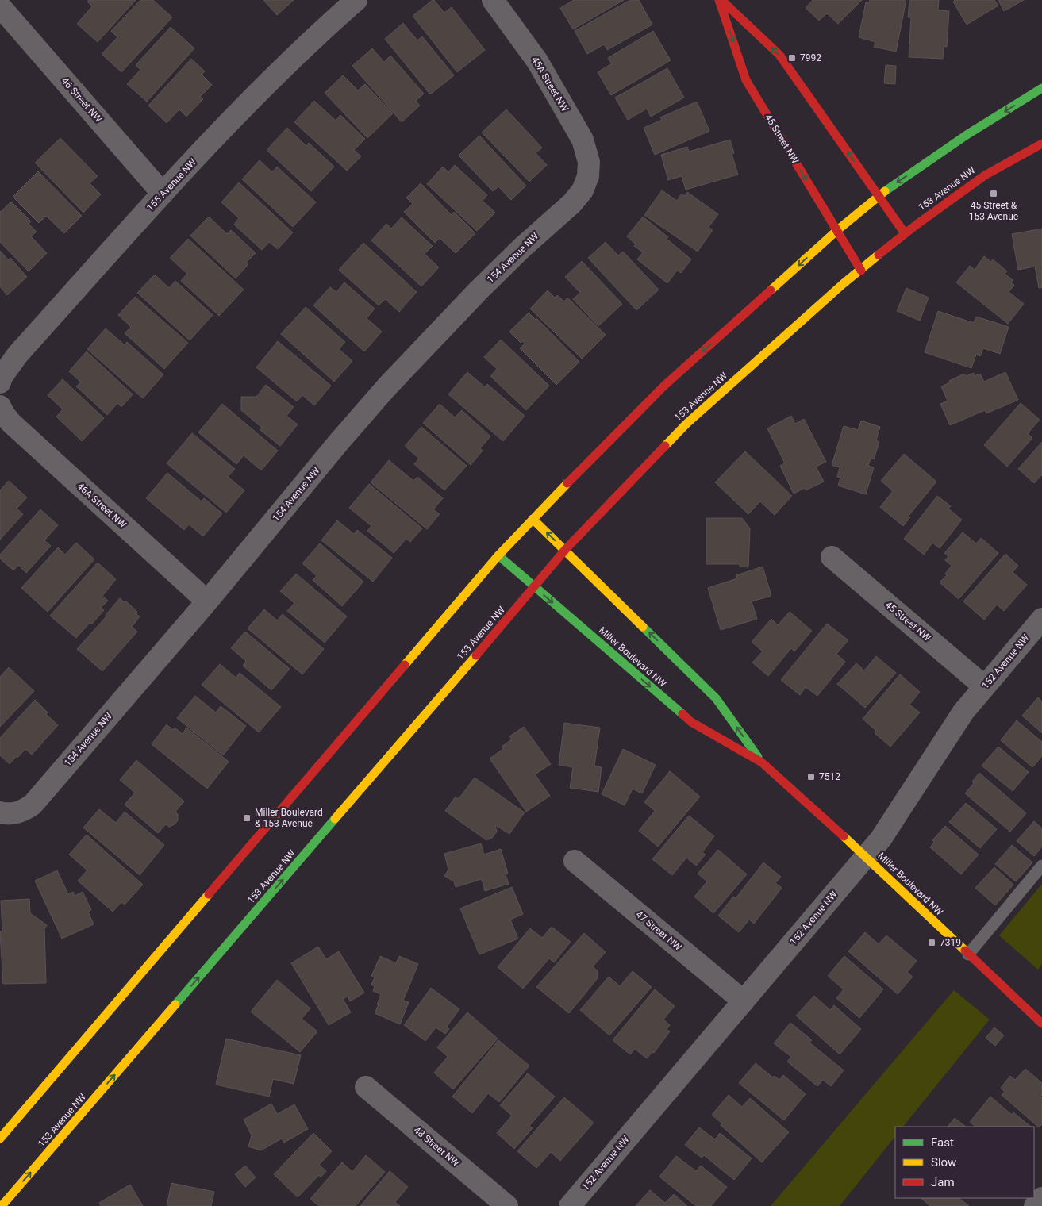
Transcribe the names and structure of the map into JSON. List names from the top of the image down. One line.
{"streets":{"main road":["45 Street NW","153 Avenue NW","Miller Boulevard NW"],"street":["45A Street NW","46 Street NW","155 Avenue NW","154 Avenue NW","46A Street NW","152 Avenue NW","47 Street NW","48 Street NW"]},"crossings":[["45A Street NW","154 Avenue NW"],["46 Street NW","155 Avenue NW"],["45 Street NW","153 Avenue NW"],["45 Street NW","152 Avenue NW"],["153 Avenue NW","Miller Boulevard NW"],["154 Avenue NW","46A Street NW"],["Miller Boulevard NW","152 Avenue NW"],["152 Avenue NW","47 Street NW"]],"places":{"transit":["7992","45 Street & 153 Avenue","7512","Miller Boulevard & 153 Avenue","7319"]},"legend":["Fast","Slow","Jam"]}
